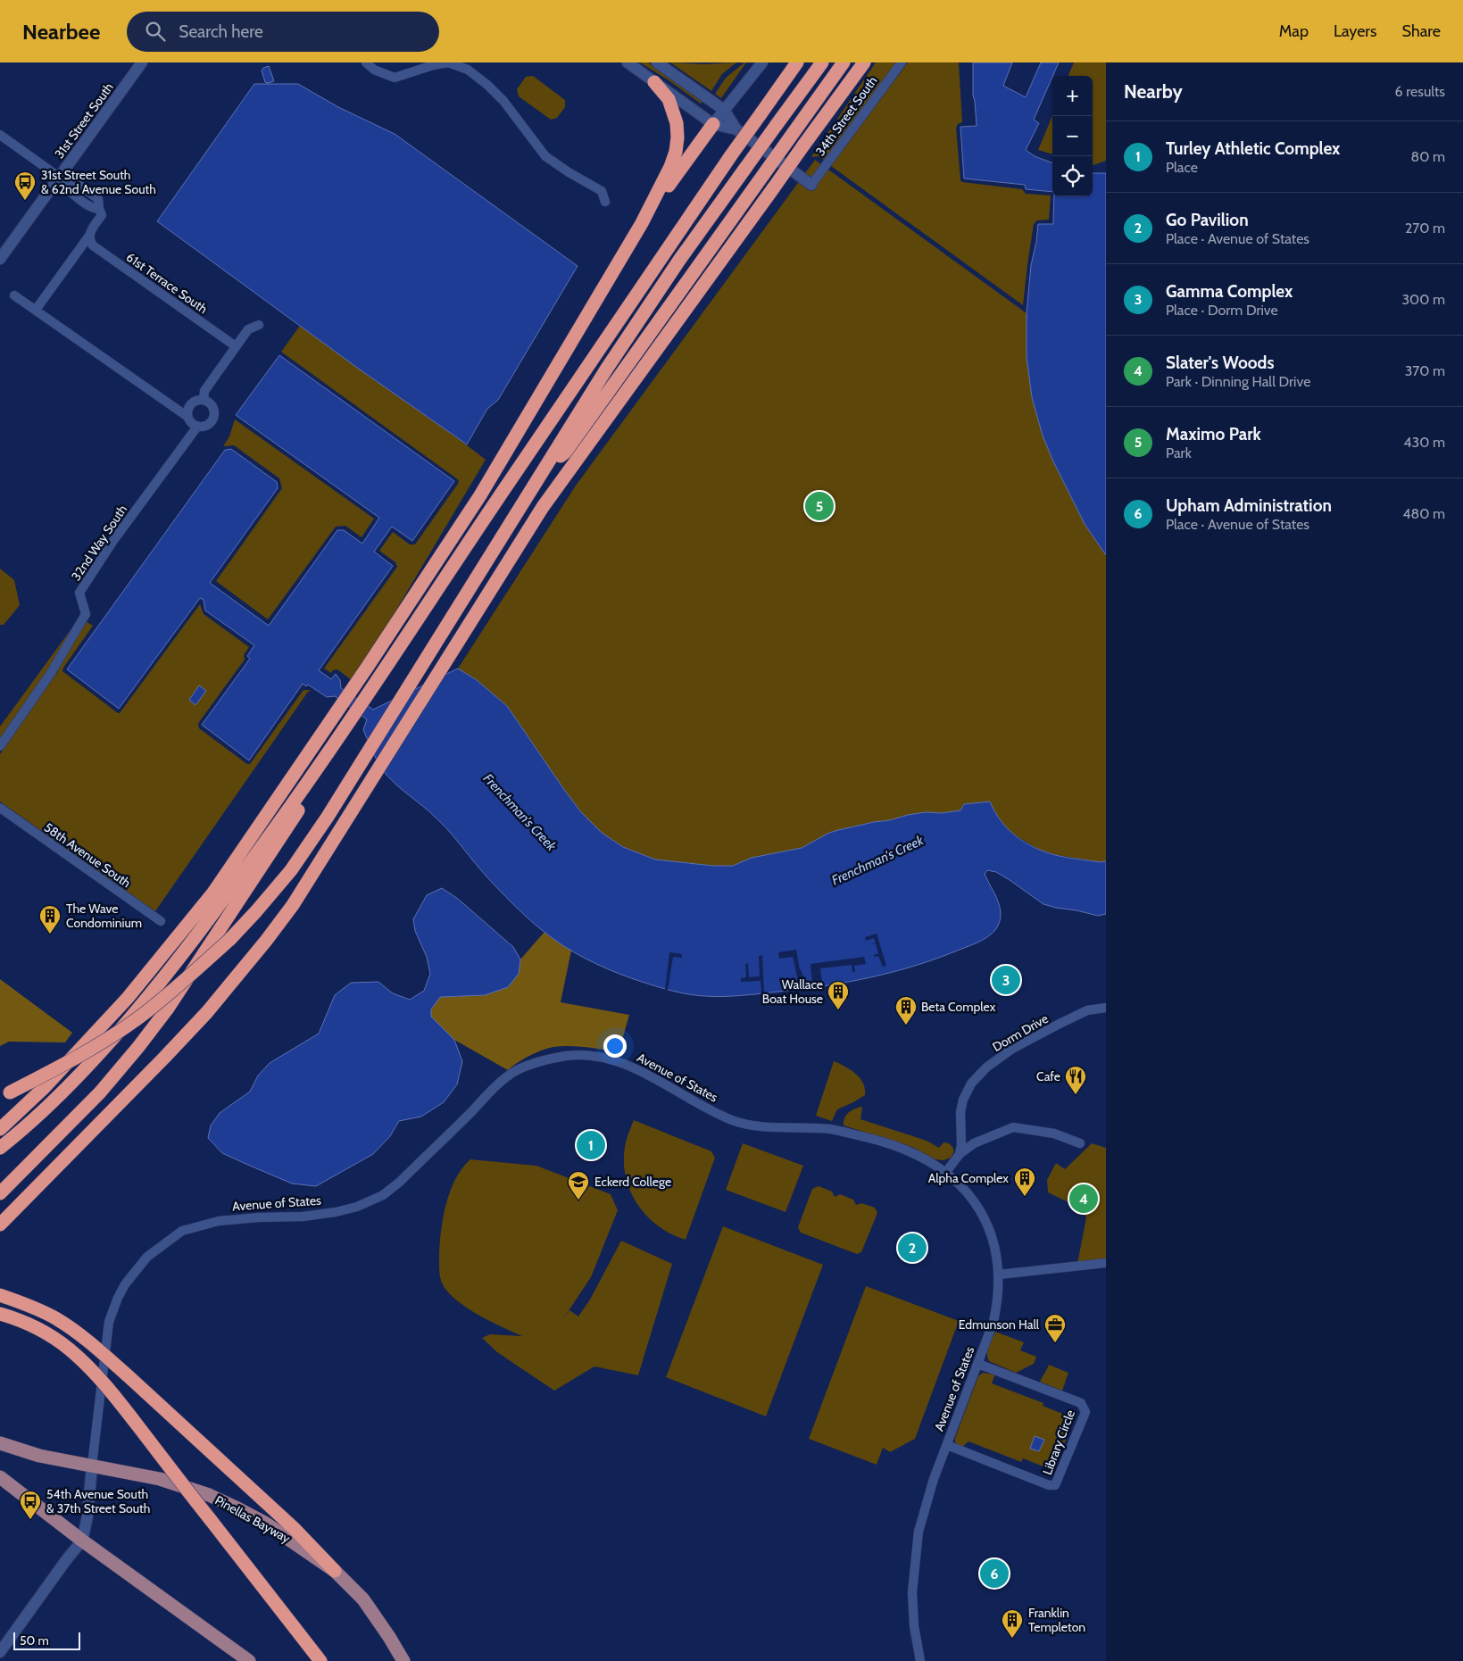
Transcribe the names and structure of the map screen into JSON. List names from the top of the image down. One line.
{"streets":{"main road":["Pinellas Bayway"],"street":["34th Street South","31st Street South","61st Terrace South","32nd Way South","58th Avenue South","Dorm Drive","Avenue of States","Library Circle"]},"crossings":[["Avenue of States","Library Circle"],["Avenue of States","Pinellas Bayway"]],"water":["Frenchman's Creek"],"places":{"bus stop":["31st Street South & 62nd Avenue South","54th Avenue South & 37th Street South"],"building":["The Wave Condominium","Wallace Boat House","Beta Complex","Alpha Complex","Franklin Templeton"],"restaurant":["Cafe"],"school or university":["Eckerd College"],"office":["Edmunson Hall"]},"scale_bar":"50 m","page":{"header":"Nearbee","search":"Search here","nav":["Map","Layers","Share"],"heading":["Nearby","6 results"],"map_buttons":["+","−"],"list":[{"mark":"1","name":"Turley Athletic Complex","note":"Place","value":"80 m"},{"mark":"2","name":"Go Pavilion","note":"Place · Avenue of States","value":"270 m"},{"mark":"3","name":"Gamma Complex","note":"Place · Dorm Drive","value":"300 m"},{"mark":"4","name":"Slater's Woods","note":"Park · Dinning Hall Drive","value":"370 m"},{"mark":"5","name":"Maximo Park","note":"Park","value":"430 m"},{"mark":"6","name":"Upham Administration","note":"Place · Avenue of States","value":"480 m"}],"pins":["5","3","1","4","2","6"],"scale":"50 m"}}
